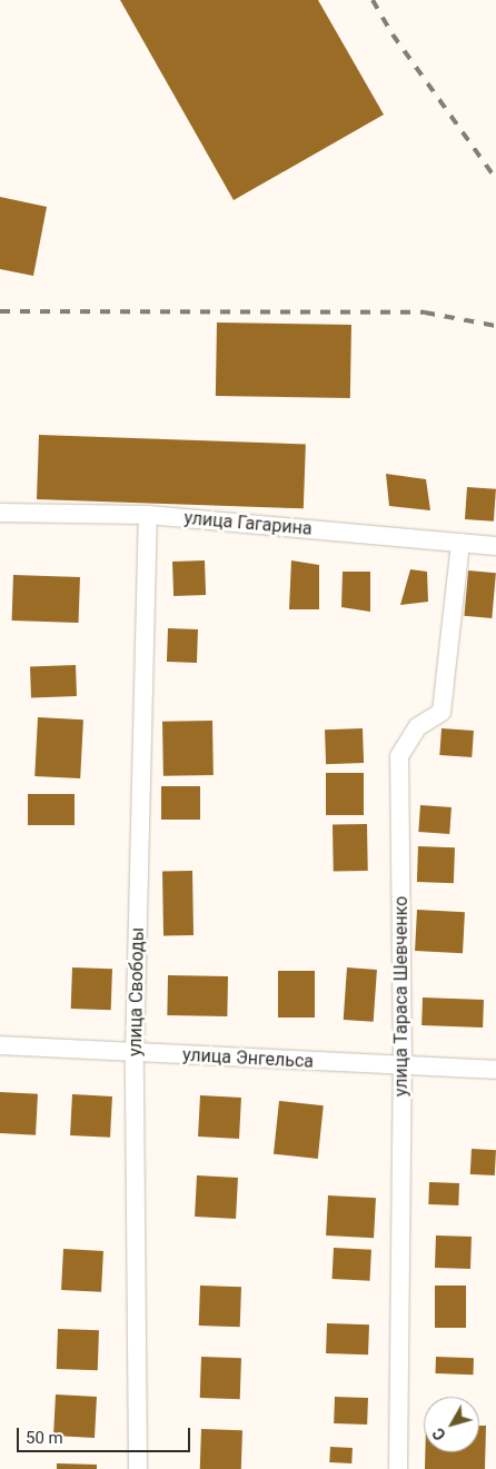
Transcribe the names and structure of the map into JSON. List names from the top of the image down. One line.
{"streets":{"street":["улица Гагарина","улица Свободы","улица Тараса Шевченко","улица Энгельса"]},"crossings":[["улица Гагарина","улица Свободы"],["улица Гагарина","улица Тараса Шевченко"],["улица Свободы","улица Энгельса"],["улица Тараса Шевченко","улица Энгельса"]],"scale_bar":"50 m","north":"bottom left"}
